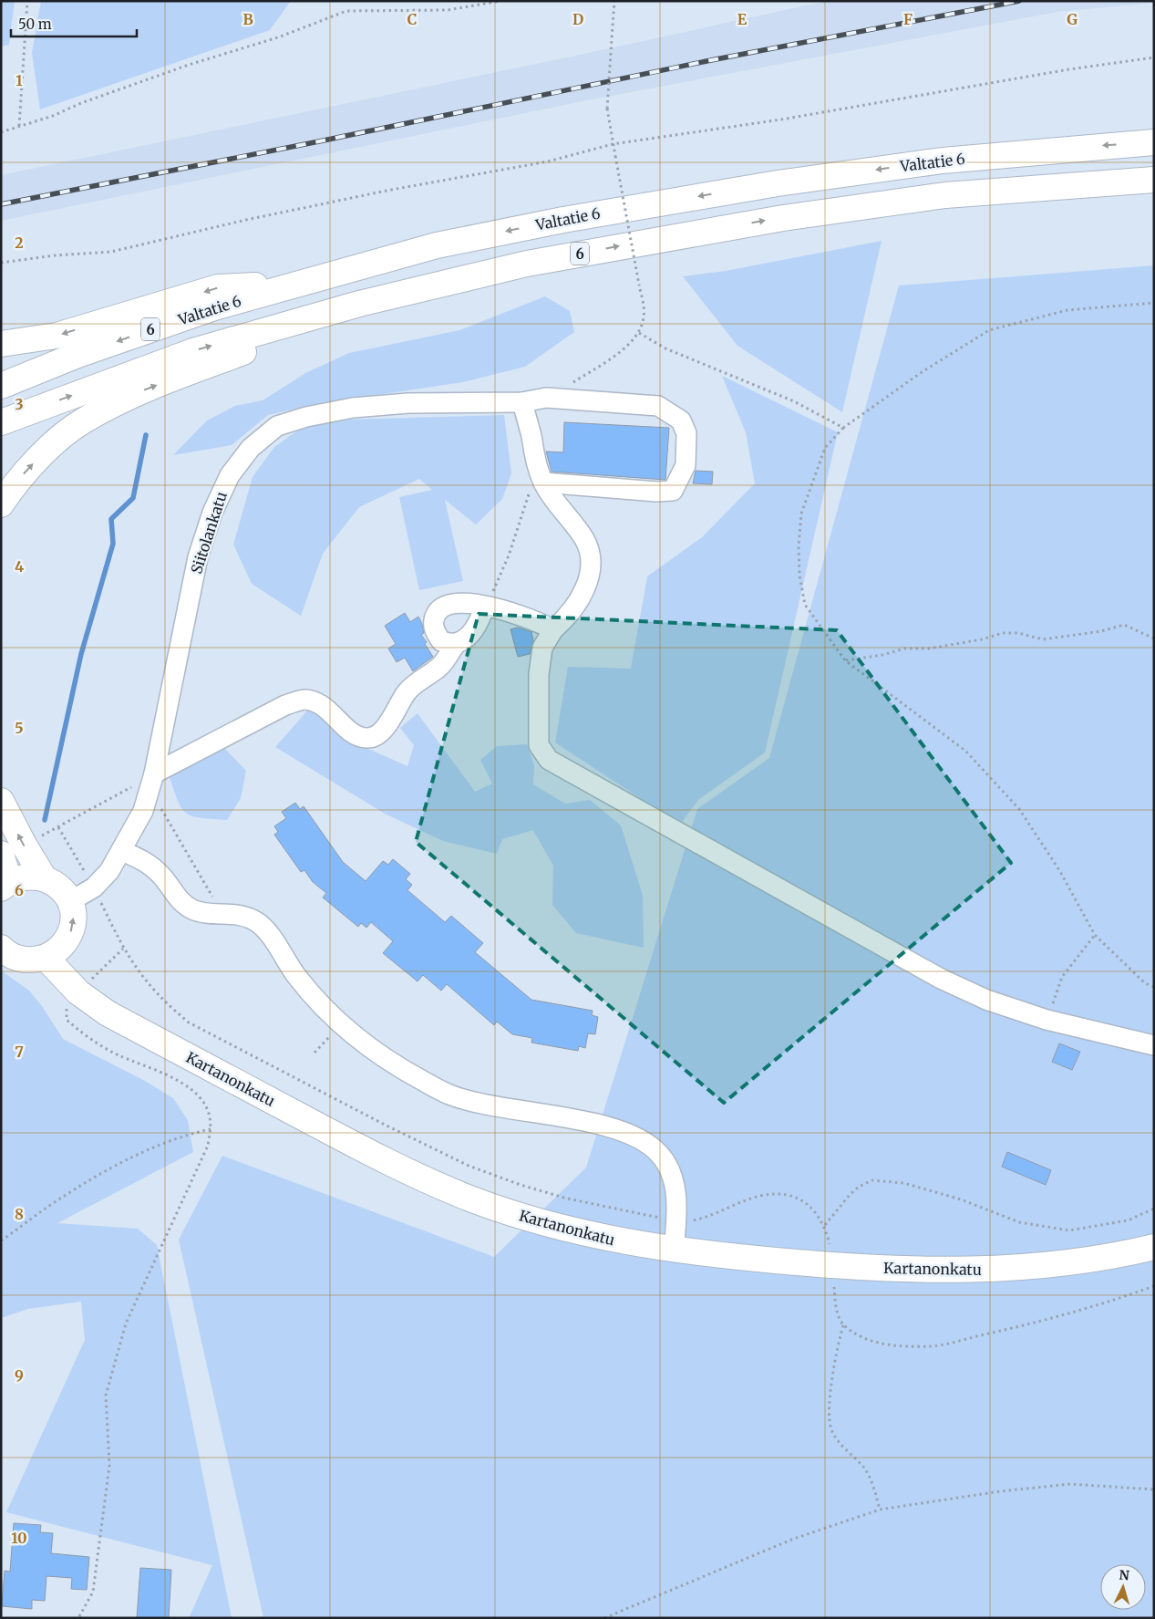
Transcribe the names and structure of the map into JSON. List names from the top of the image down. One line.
{"streets":{"main road":["Valtatie 6","6","Kartanonkatu"],"street":["Siitolankatu"]},"scale_bar":"50 m","north":"top","grid":{"columns":["B","C","D","E","F","G"],"rows":["1","2","3","4","5","6","7","8","9","10"]}}
